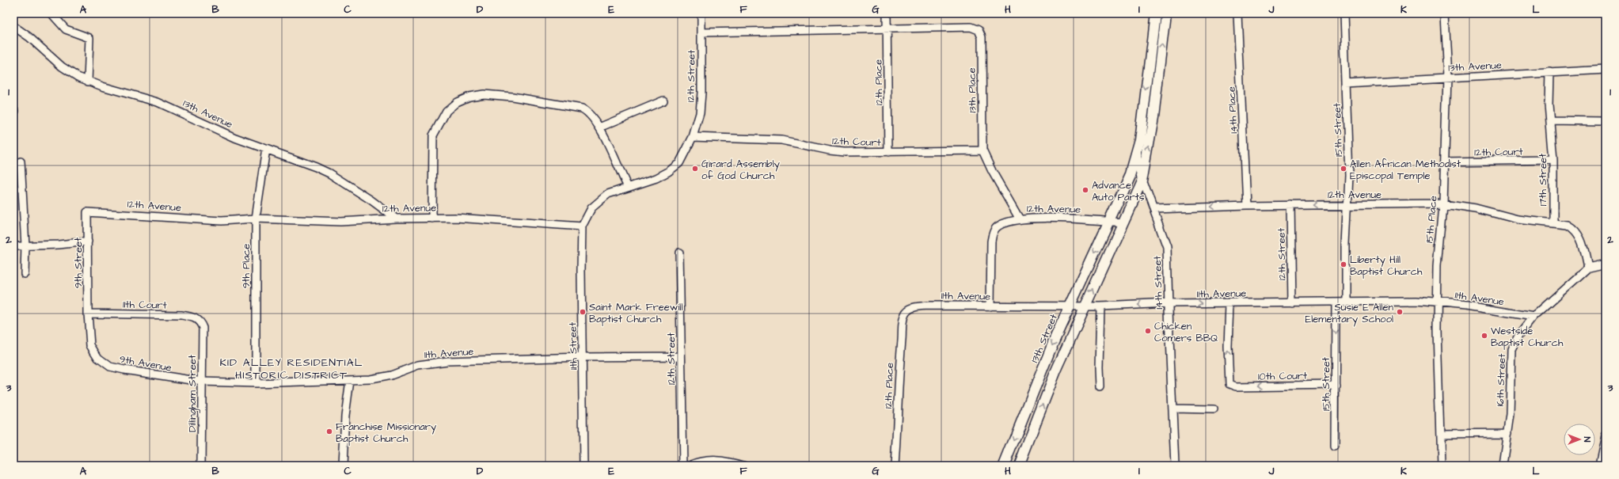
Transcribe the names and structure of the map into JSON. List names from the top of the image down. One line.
{"streets":{"main road":["14th Street","13th Street"],"street":["13th Avenue","12th Street","12th Place","13th Place","14th Place","15th Street","12th Court","17th Street","12th Avenue","15th Place","9th Street","9th Place","11th Avenue","11th Court","11th Street","9th Avenue","10th Court","16th Street","Dillingham Street"]},"crossings":[["13th Avenue","15th Street"],["13th Avenue","17th Street"],["13th Avenue","12th Avenue"],["13th Avenue","15th Place"],["13th Avenue","9th Place"],["12th Street","12th Court"],["12th Street","12th Avenue"],["12th Street","11th Avenue"],["12th Place","13th Place"],["12th Place","12th Court"],["12th Place","11th Avenue"],["13th Place","12th Court"],["13th Place","12th Avenue"],["14th Place","12th Avenue"],["15th Street","12th Avenue"],["15th Street","11th Avenue"],["15th Street","10th Court"],["12th Court","17th Street"],["12th Court","12th Avenue"],["12th Court","15th Place"],["17th Street","12th Avenue"],["12th Avenue","15th Place"],["12th Avenue","9th Street"],["12th Avenue","9th Place"],["12th Avenue","14th Street"],["12th Avenue","13th Street"],["12th Avenue","11th Street"],["15th Place","11th Avenue"],["9th Street","11th Court"],["9th Street","9th Avenue"],["9th Place","11th Avenue"],["14th Street","11th Avenue"],["11th Avenue","13th Street"],["11th Avenue","11th Street"],["11th Avenue","9th Avenue"],["11th Avenue","10th Court"],["11th Avenue","16th Street"],["11th Avenue","Dillingham Street"],["11th Court","9th Avenue"],["11th Court","Dillingham Street"],["9th Avenue","Dillingham Street"]],"districts":["KID ALLEY RESIDENTIAL HISTORIC DISTRICT"],"places":["Girard Assembly of God Church","Allen African Methodist Episcopal Temple","Advance Auto Parts","Liberty Hill Baptist Church","Saint Mark Freewill Baptist Church","Susie E Allen Elementary School","Chicken Comers BBQ","Westside Baptist Church","Franchise Missionary Baptist Church"],"north":"right","grid":{"columns":["A","B","C","D","E","F","G","H","I","J","K","L"],"rows":["1","2","3"]}}
